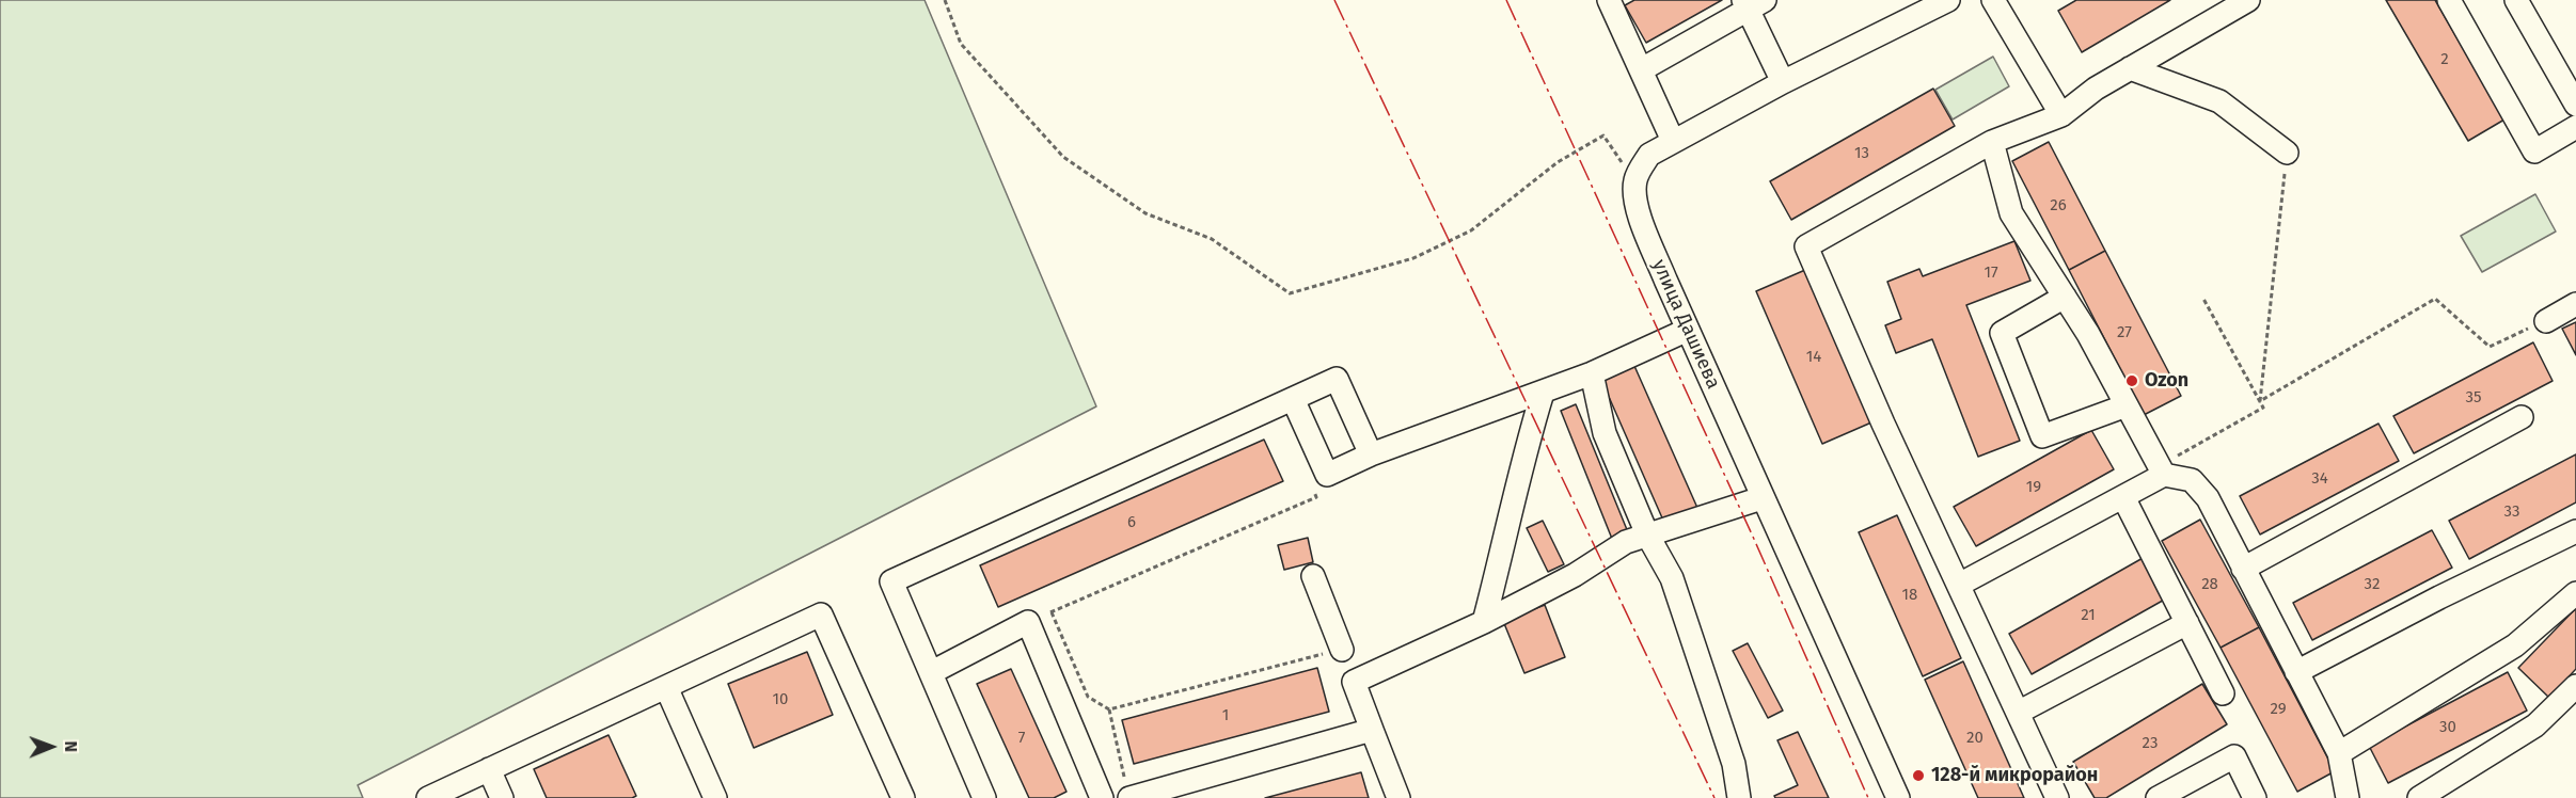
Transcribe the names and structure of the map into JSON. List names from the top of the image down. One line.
{"streets":{"street":["улица Дашиева"]},"places":["Ozon","128-й микрорайон"],"house_numbers":["2","13","26","17","27","14","35","34","19","33","6","28","32","18","21","10","29","1","30","7","20","23"],"north":"right"}
